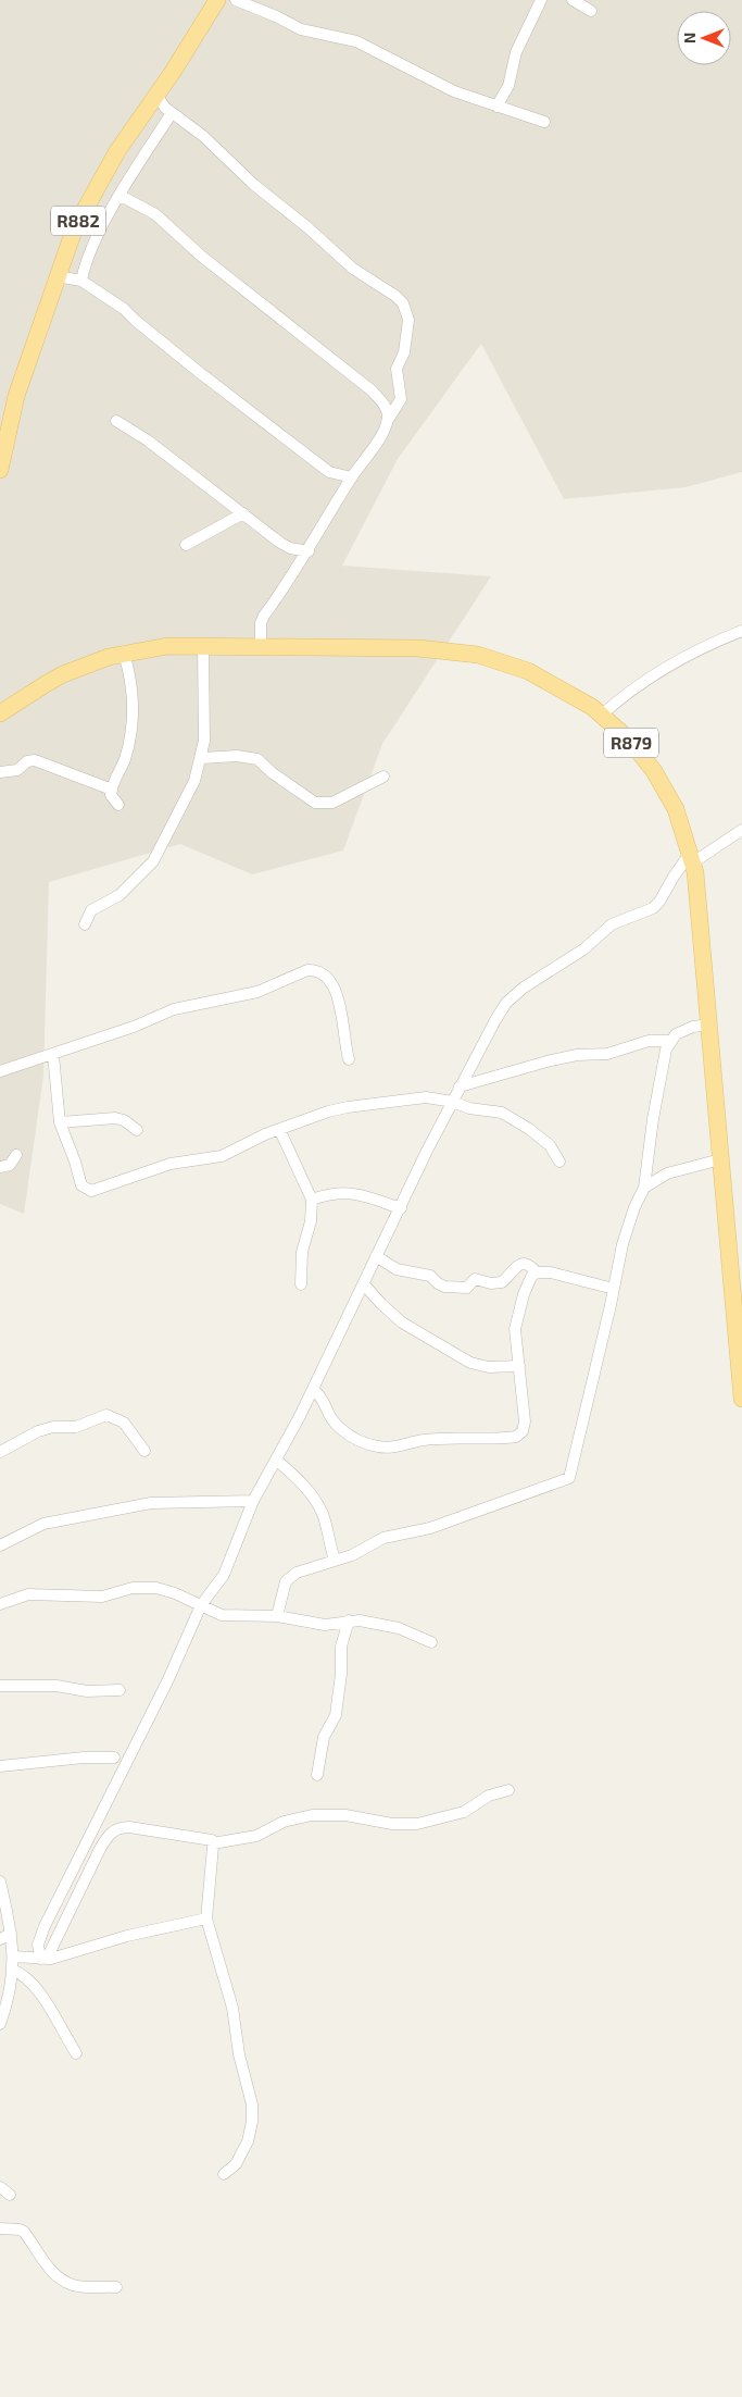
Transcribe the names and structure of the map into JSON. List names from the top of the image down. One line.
{"streets":{"main road":["R882","R879"]},"north":"left"}
